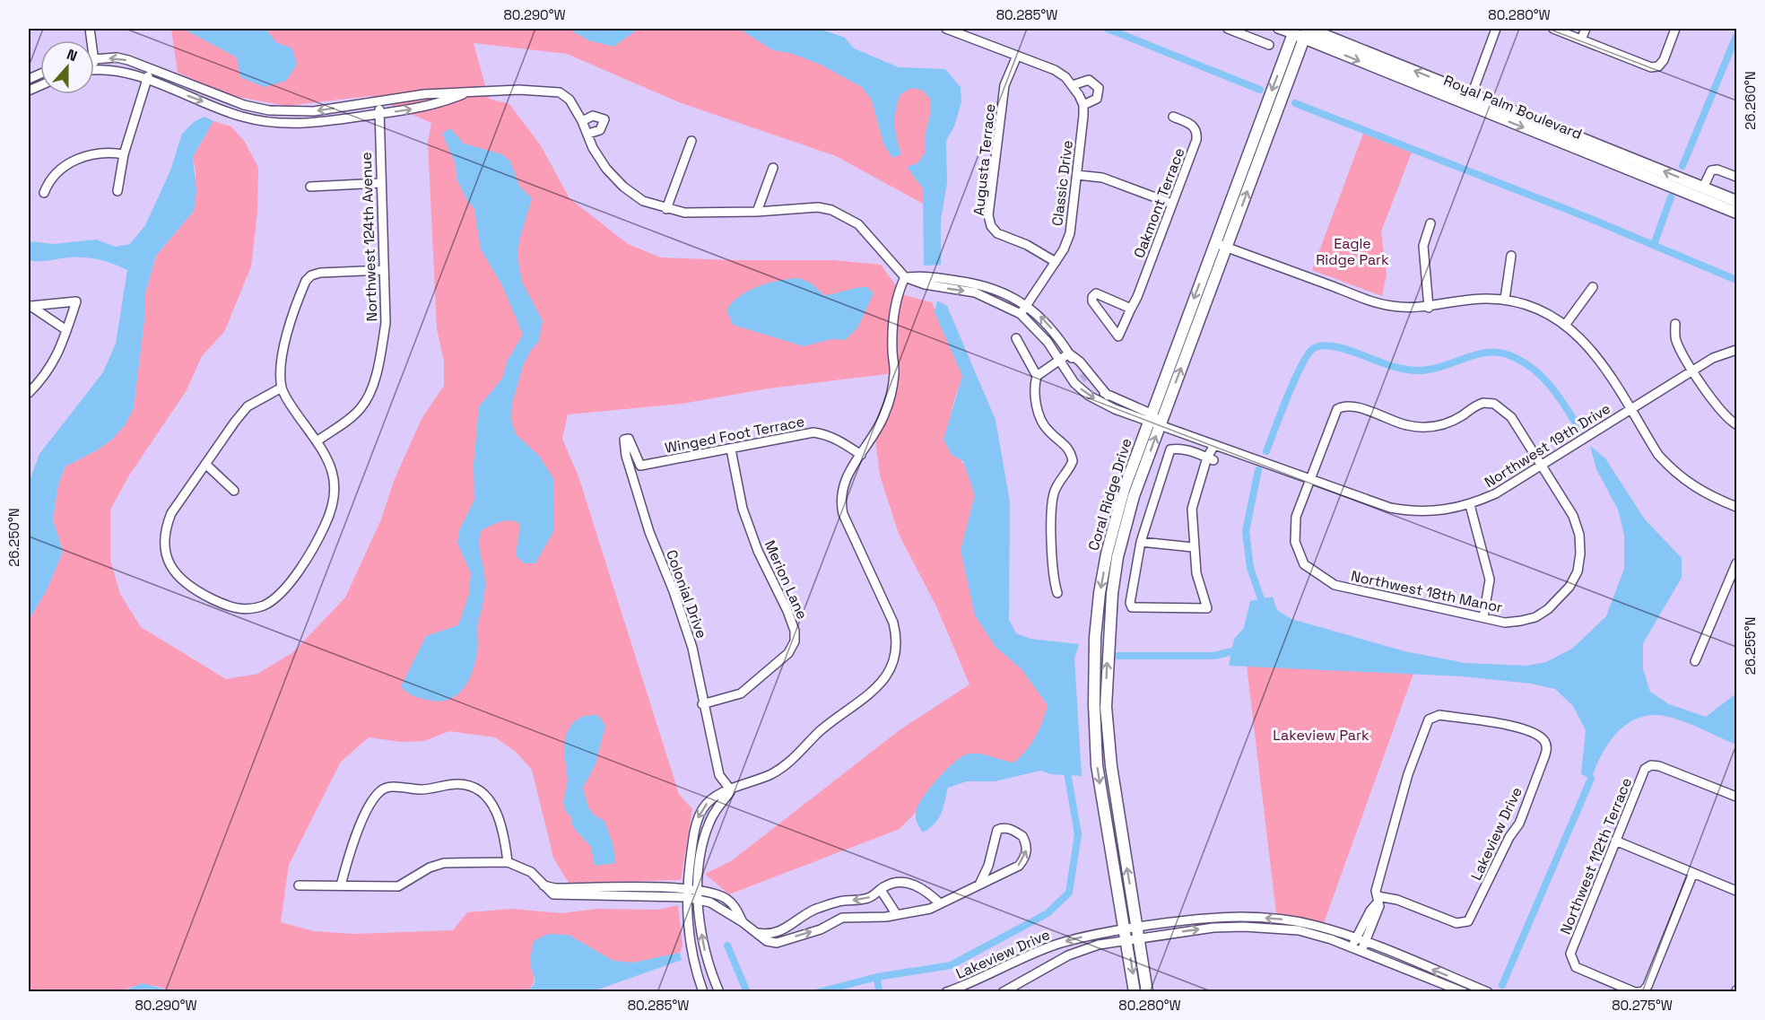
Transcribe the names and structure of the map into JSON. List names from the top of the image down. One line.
{"streets":{"main road":["Royal Palm Boulevard","Coral Ridge Drive"],"street":["Augusta Terrace","Classic Drive","Oakmont Terrace","Northwest 124th Avenue","Winged Foot Terrace","Northwest 19th Drive","Merion Lane","Northwest 18th Manor","Colonial Drive","Lakeview Drive","Northwest 112th Terrace"]},"crossings":[["Royal Palm Boulevard","Coral Ridge Drive"],["Augusta Terrace","Classic Drive"],["Winged Foot Terrace","Merion Lane"],["Winged Foot Terrace","Colonial Drive"],["Northwest 19th Drive","Coral Ridge Drive"],["Northwest 19th Drive","Northwest 18th Manor"],["Coral Ridge Drive","Lakeview Drive"],["Merion Lane","Colonial Drive"]],"parks":["Eagle Ridge Park","Lakeview Park"],"north":"top","coordinates":["80.290°W","80.285°W","80.280°W","26.260°N","26.250°N","26.255°N","80.275°W"]}
